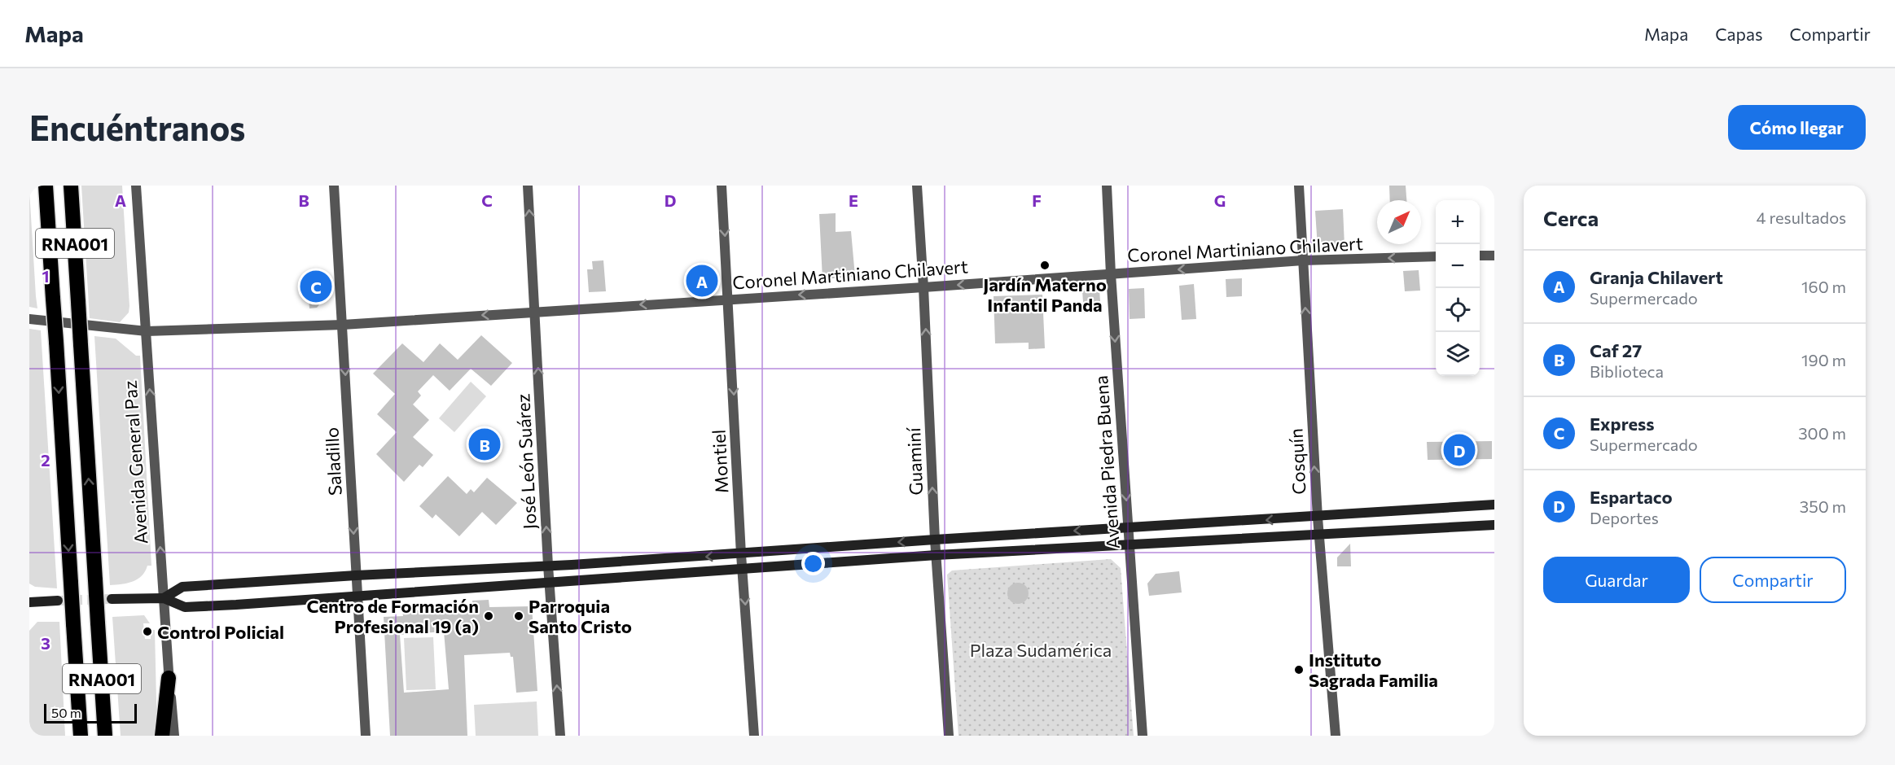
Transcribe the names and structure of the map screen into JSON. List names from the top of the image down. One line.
{"streets":{"highway":["RNA001"],"street":["Coronel Martiniano Chilavert","Saladillo","José León Suárez","Montiel","Guaminí","Cosquín","Avenida General Paz","Avenida Piedra Buena"]},"crossings":[["Coronel Martiniano Chilavert","Saladillo"],["Coronel Martiniano Chilavert","José León Suárez"],["Coronel Martiniano Chilavert","Montiel"],["Coronel Martiniano Chilavert","Guaminí"],["Coronel Martiniano Chilavert","Cosquín"],["Coronel Martiniano Chilavert","Avenida General Paz"],["Coronel Martiniano Chilavert","Avenida Piedra Buena"]],"one_way":["Coronel Martiniano Chilavert","Saladillo","José León Suárez","Montiel","Guaminí","Cosquín","Avenida General Paz","Avenida Piedra Buena"],"parks":["Plaza Sudamérica"],"places":["Jardín Materno Infantil Panda","Centro de Formación Profesional 19 (a)","Parroquia Santo Cristo","Control Policial","Instituto Sagrada Familia"],"scale_bar":"50 m","north":"top right","page":{"header":"Mapa","nav":["Mapa","Capas","Compartir"],"buttons":["Cómo llegar",["Guardar","Compartir"]],"title":"Encuéntranos","heading":["Cerca","4 resultados"],"map_buttons":["+","−"],"list":[{"mark":"A","name":"Granja Chilavert","note":"Supermercado","value":"160 m"},{"mark":"B","name":"Caf 27","note":"Biblioteca","value":"190 m"},{"mark":"C","name":"Express","note":"Supermercado","value":"300 m"},{"mark":"D","name":"Espartaco","note":"Deportes","value":"350 m"}],"pins":["A","C","B","D"],"scale":"50 m"},"grid":{"columns":["A","B","C","D","E","F","G"],"rows":["1","2","3"]}}
